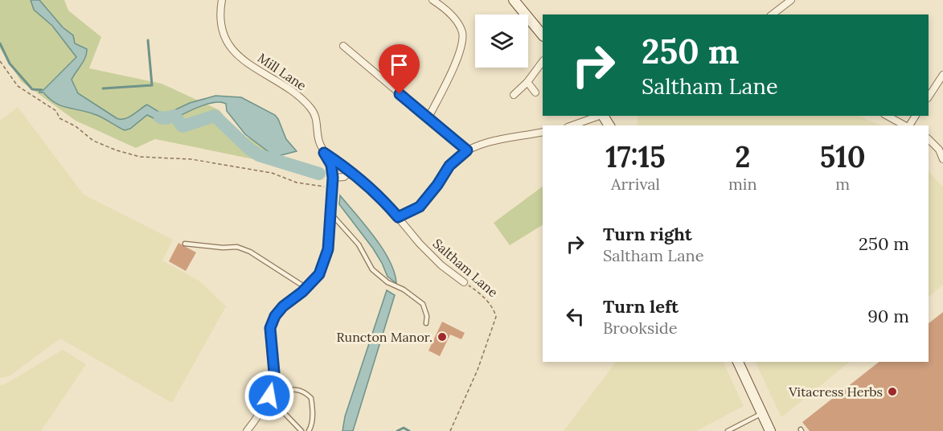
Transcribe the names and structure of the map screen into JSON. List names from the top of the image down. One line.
{"streets":{"street":["Mill Lane","Saltham Lane"]},"crossings":[["Mill Lane","Saltham Lane"]],"places":["Runcton Manor.","Vitacress Herbs"],"page":{"turn":["250 m","Saltham Lane"],"eta":["17:15","Arrival","2","min","510","m"],"list":[{"name":"Turn right","note":"Saltham Lane","value":"250 m"},{"name":"Turn left","note":"Brookside","value":"90 m"}]}}
